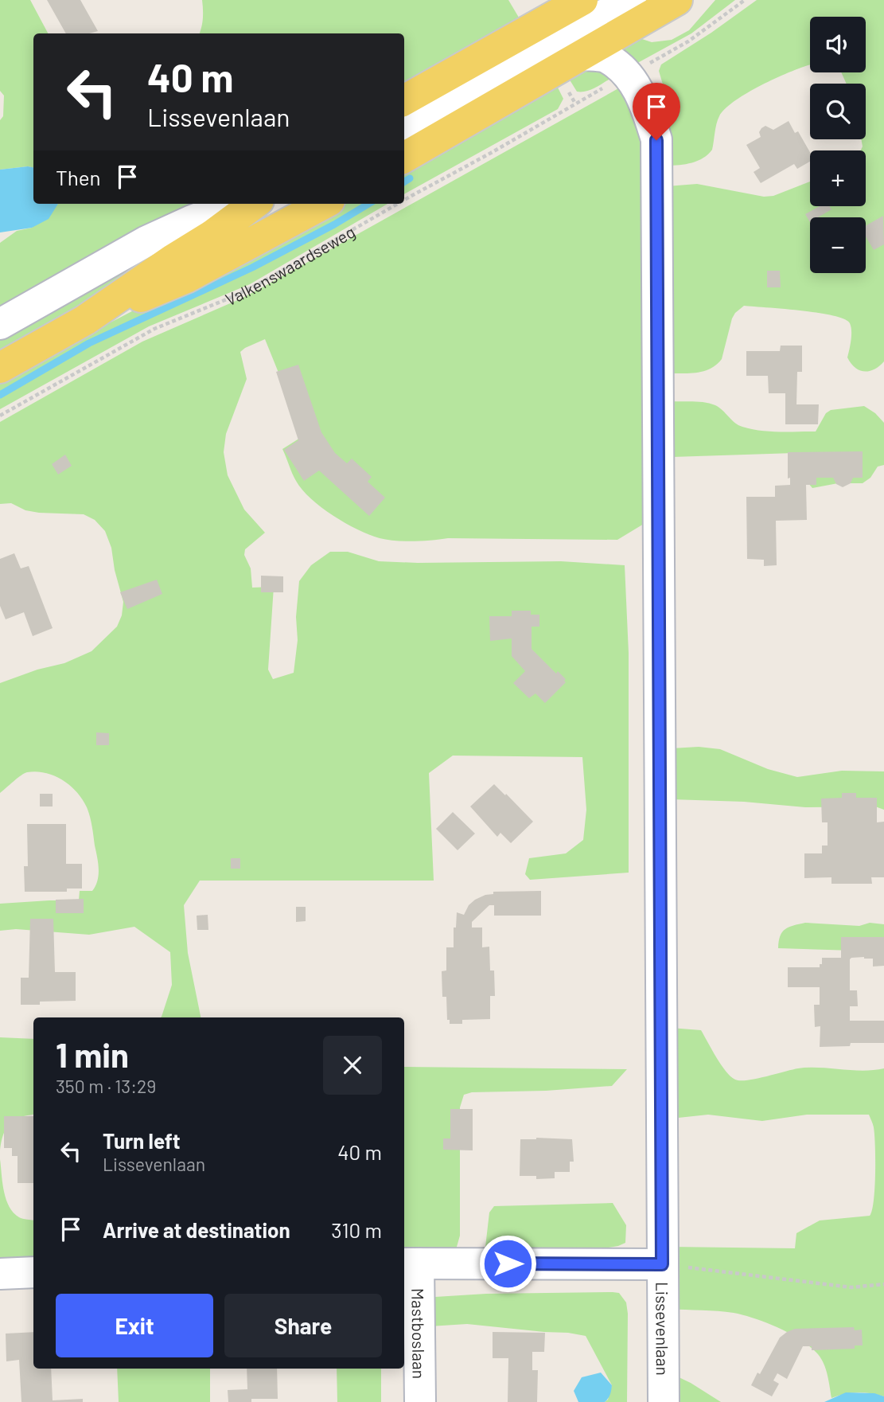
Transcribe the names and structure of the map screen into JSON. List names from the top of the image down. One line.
{"streets":{"street":["Lissevenlaan","Mastboslaan"],"path":["Valkenswaardseweg"]},"page":{"map_buttons":["+","−"],"turn":["40 m","Lissevenlaan"],"then":"Then","heading":["1 min","350 m · 13:29"],"list":[{"name":"Turn left","note":"Lissevenlaan","value":"40 m"},{"name":"Arrive at destination","value":"310 m"}],"buttons":["Exit","Share"]}}
